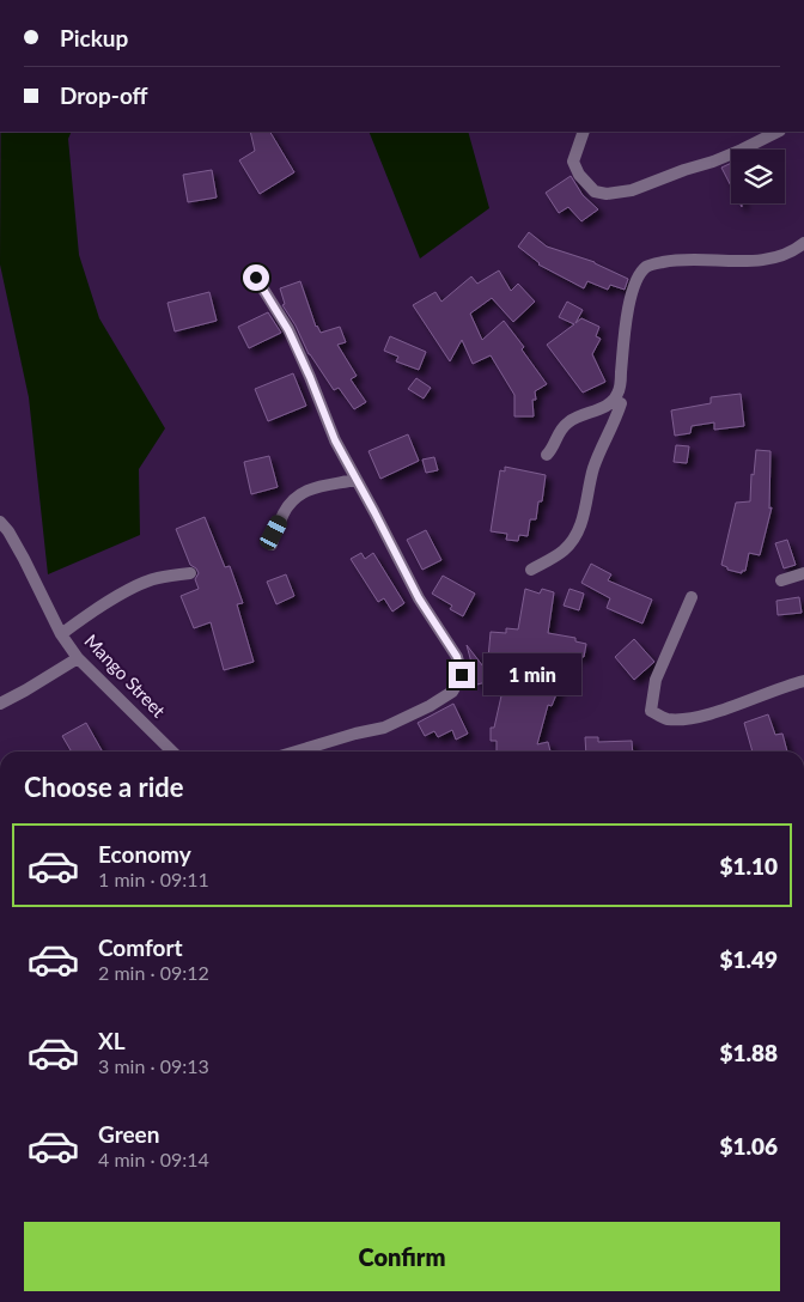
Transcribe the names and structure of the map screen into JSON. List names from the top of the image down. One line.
{"streets":{"street":["Mango Street"]},"page":{"banner":["Pickup","Drop-off"],"bubble":"1 min","heading":"Choose a ride","list":[{"name":"Economy","note":"1 min · 09:11","value":"$1.10"},{"name":"Comfort","note":"2 min · 09:12","value":"$1.49"},{"name":"XL","note":"3 min · 09:13","value":"$1.88"},{"name":"Green","note":"4 min · 09:14","value":"$1.06"}],"buttons":"Confirm"}}
